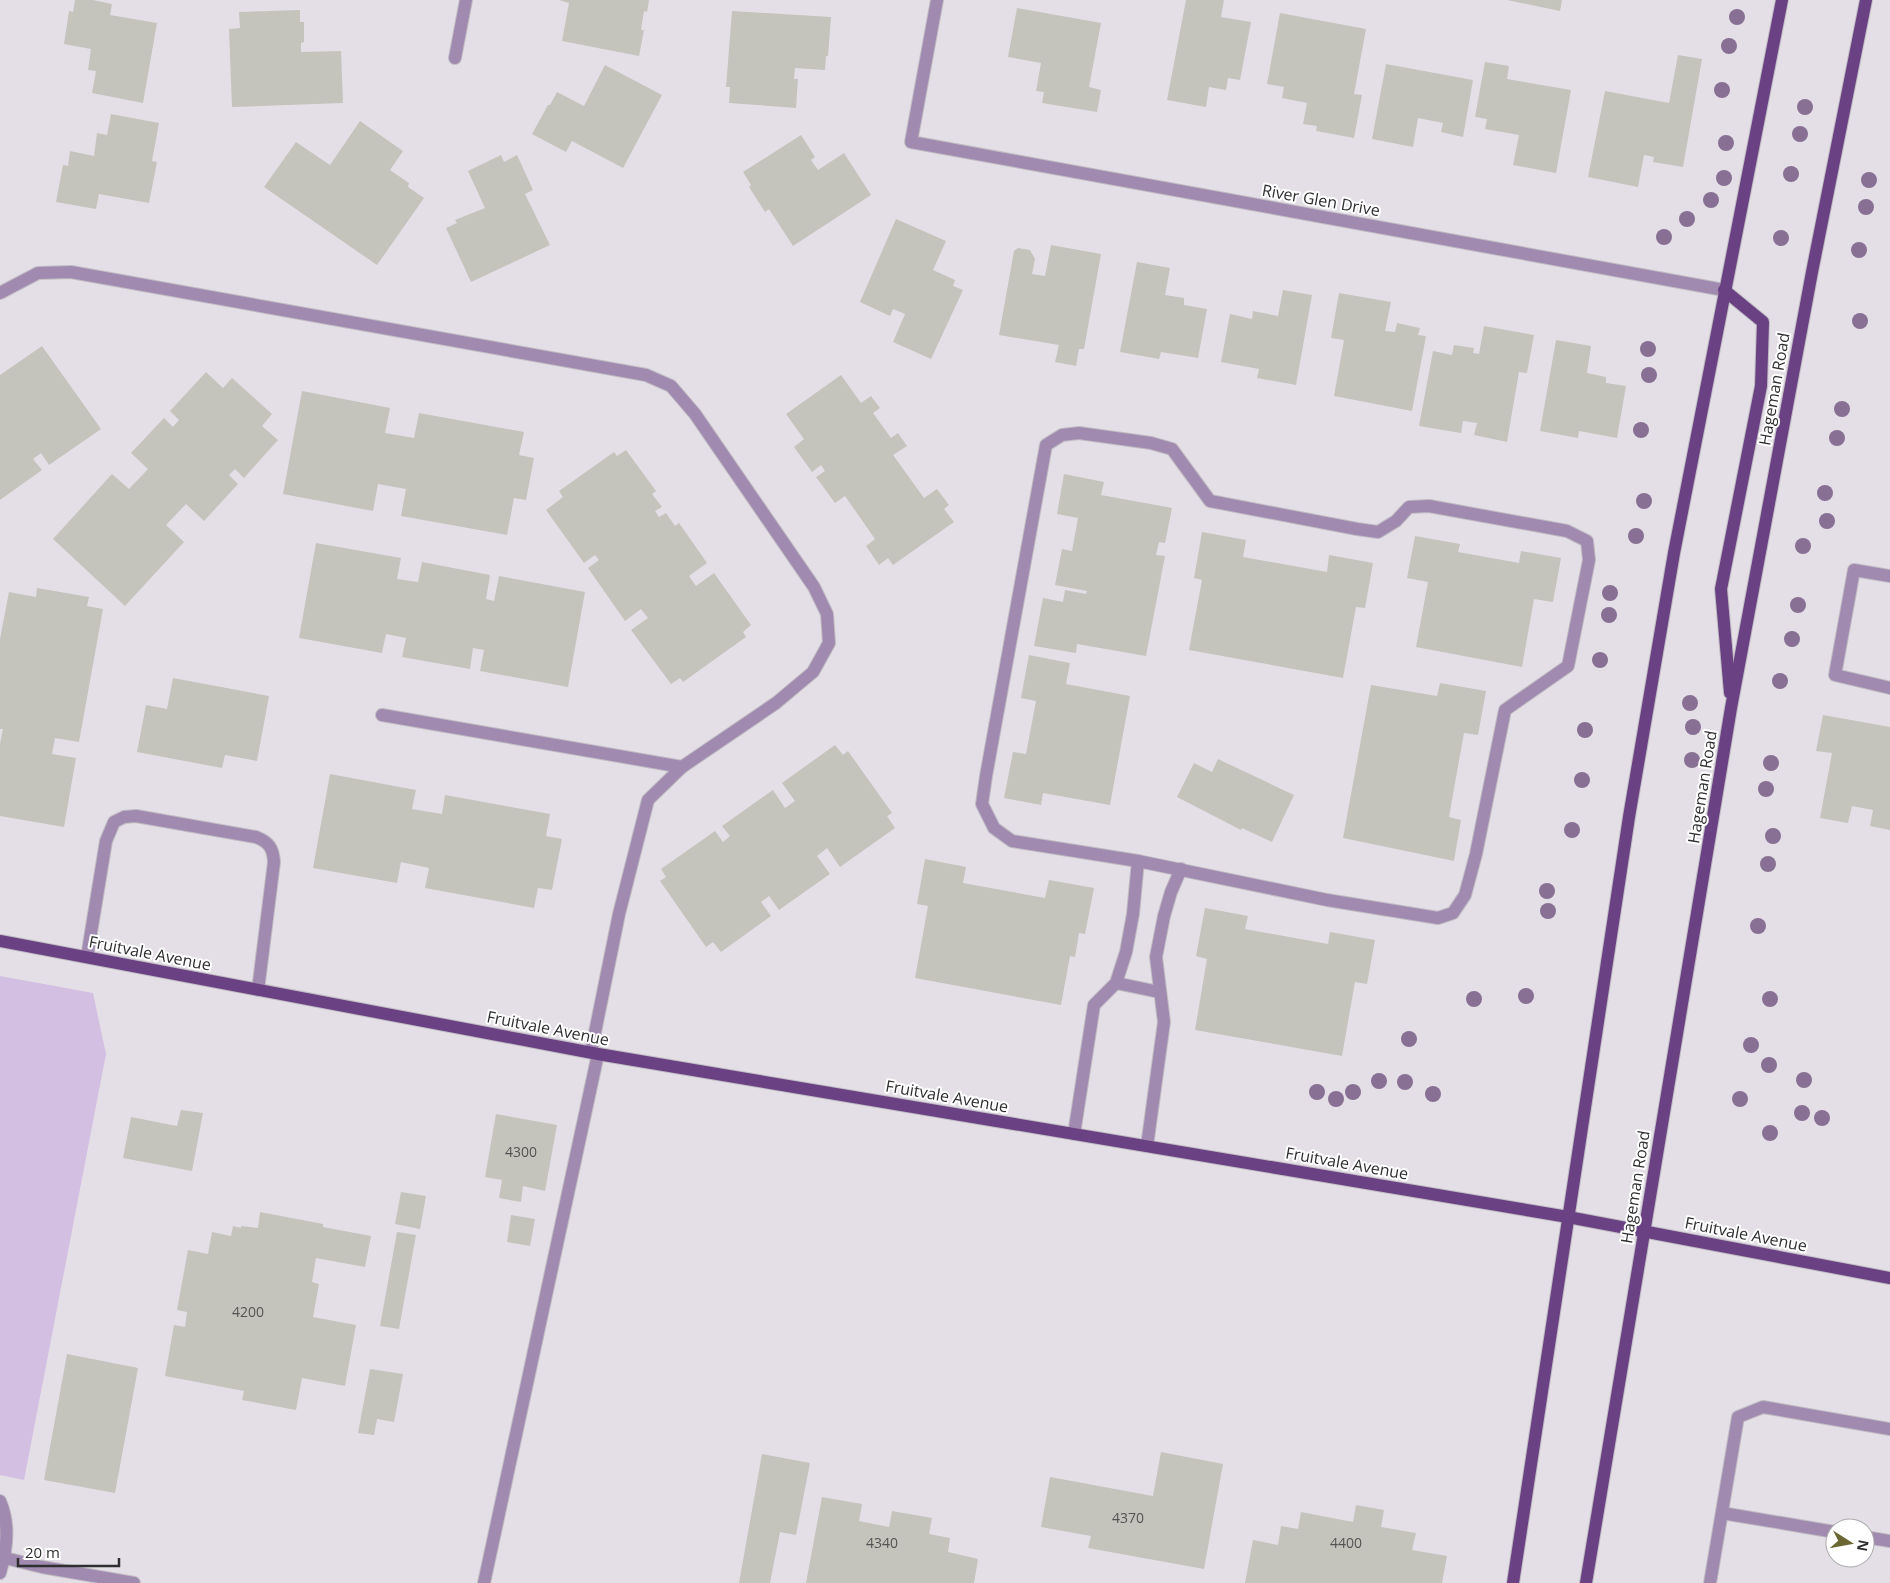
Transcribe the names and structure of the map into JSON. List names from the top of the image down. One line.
{"streets":{"main road":["Hageman Road","Fruitvale Avenue"],"street":["River Glen Drive"]},"crossings":[["Hageman Road","Fruitvale Avenue"]],"house_numbers":["4300","4200","4370","4340","4400"],"scale_bar":"20 m","north":"right"}
